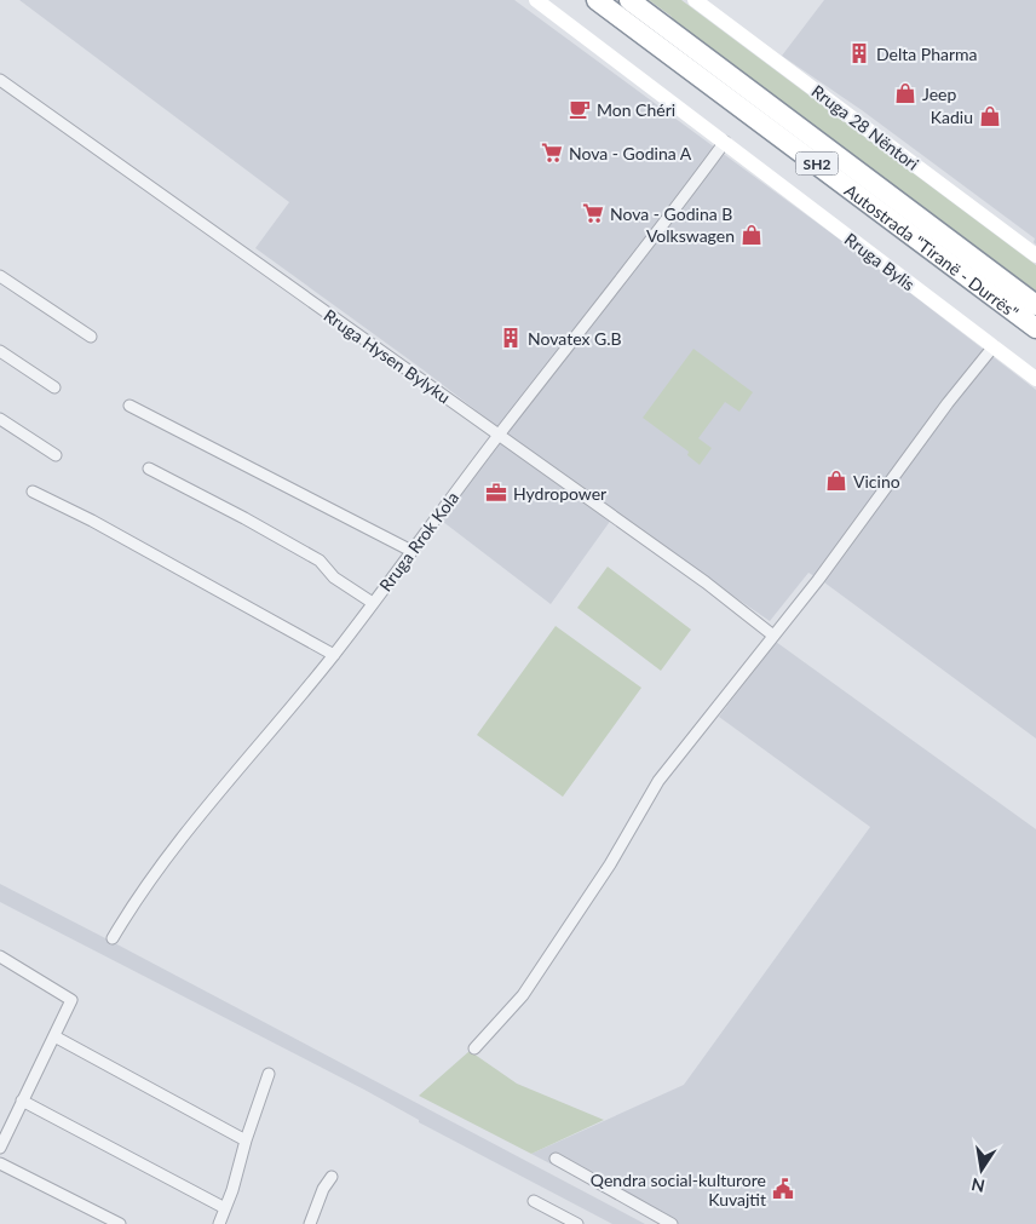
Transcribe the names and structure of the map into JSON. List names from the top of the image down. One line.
{"streets":{"highway":["SH2","Autostrada \"Tiranë - Durrës\""],"main road":["Rruga 28 Nëntori","Rruga Bylis"],"street":["Rruga Hysen Bylyku","Rruga Rrok Kola"]},"crossings":[["Rruga Bylis","Rruga Rrok Kola"],["Rruga Hysen Bylyku","Rruga Rrok Kola"]],"places":{"building":["Delta Pharma","Novatex G.B"],"shop":["Jeep","Kadiu","Volkswagen","Vicino"],"cafe":["Mon Chéri"],"supermarket":["Nova - Godina A","Nova - Godina B"],"office":["Hydropower"],"public building":["Qendra social-kulturore Kuvajtit"]},"north":"bottom"}
